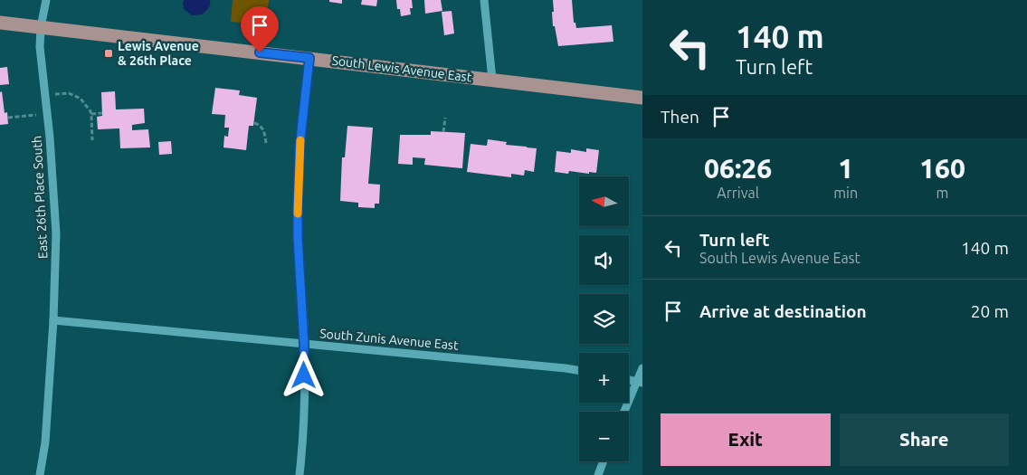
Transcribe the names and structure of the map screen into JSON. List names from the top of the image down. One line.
{"streets":{"main road":["South Lewis Avenue East"],"street":["East 26th Place South","South Zunis Avenue East"]},"crossings":[["South Lewis Avenue East","East 26th Place South"],["East 26th Place South","South Zunis Avenue East"]],"places":{"transit":["Lewis Avenue & 26th Place"]},"north":"left","page":{"turn":["140 m","Turn left"],"then":"Then","eta":["06:26","Arrival","1","min","160","m"],"map_buttons":["+","−"],"list":[{"name":"Turn left","note":"South Lewis Avenue East","value":"140 m"},{"name":"Arrive at destination","value":"20 m"}],"buttons":["Exit","Share"]}}
